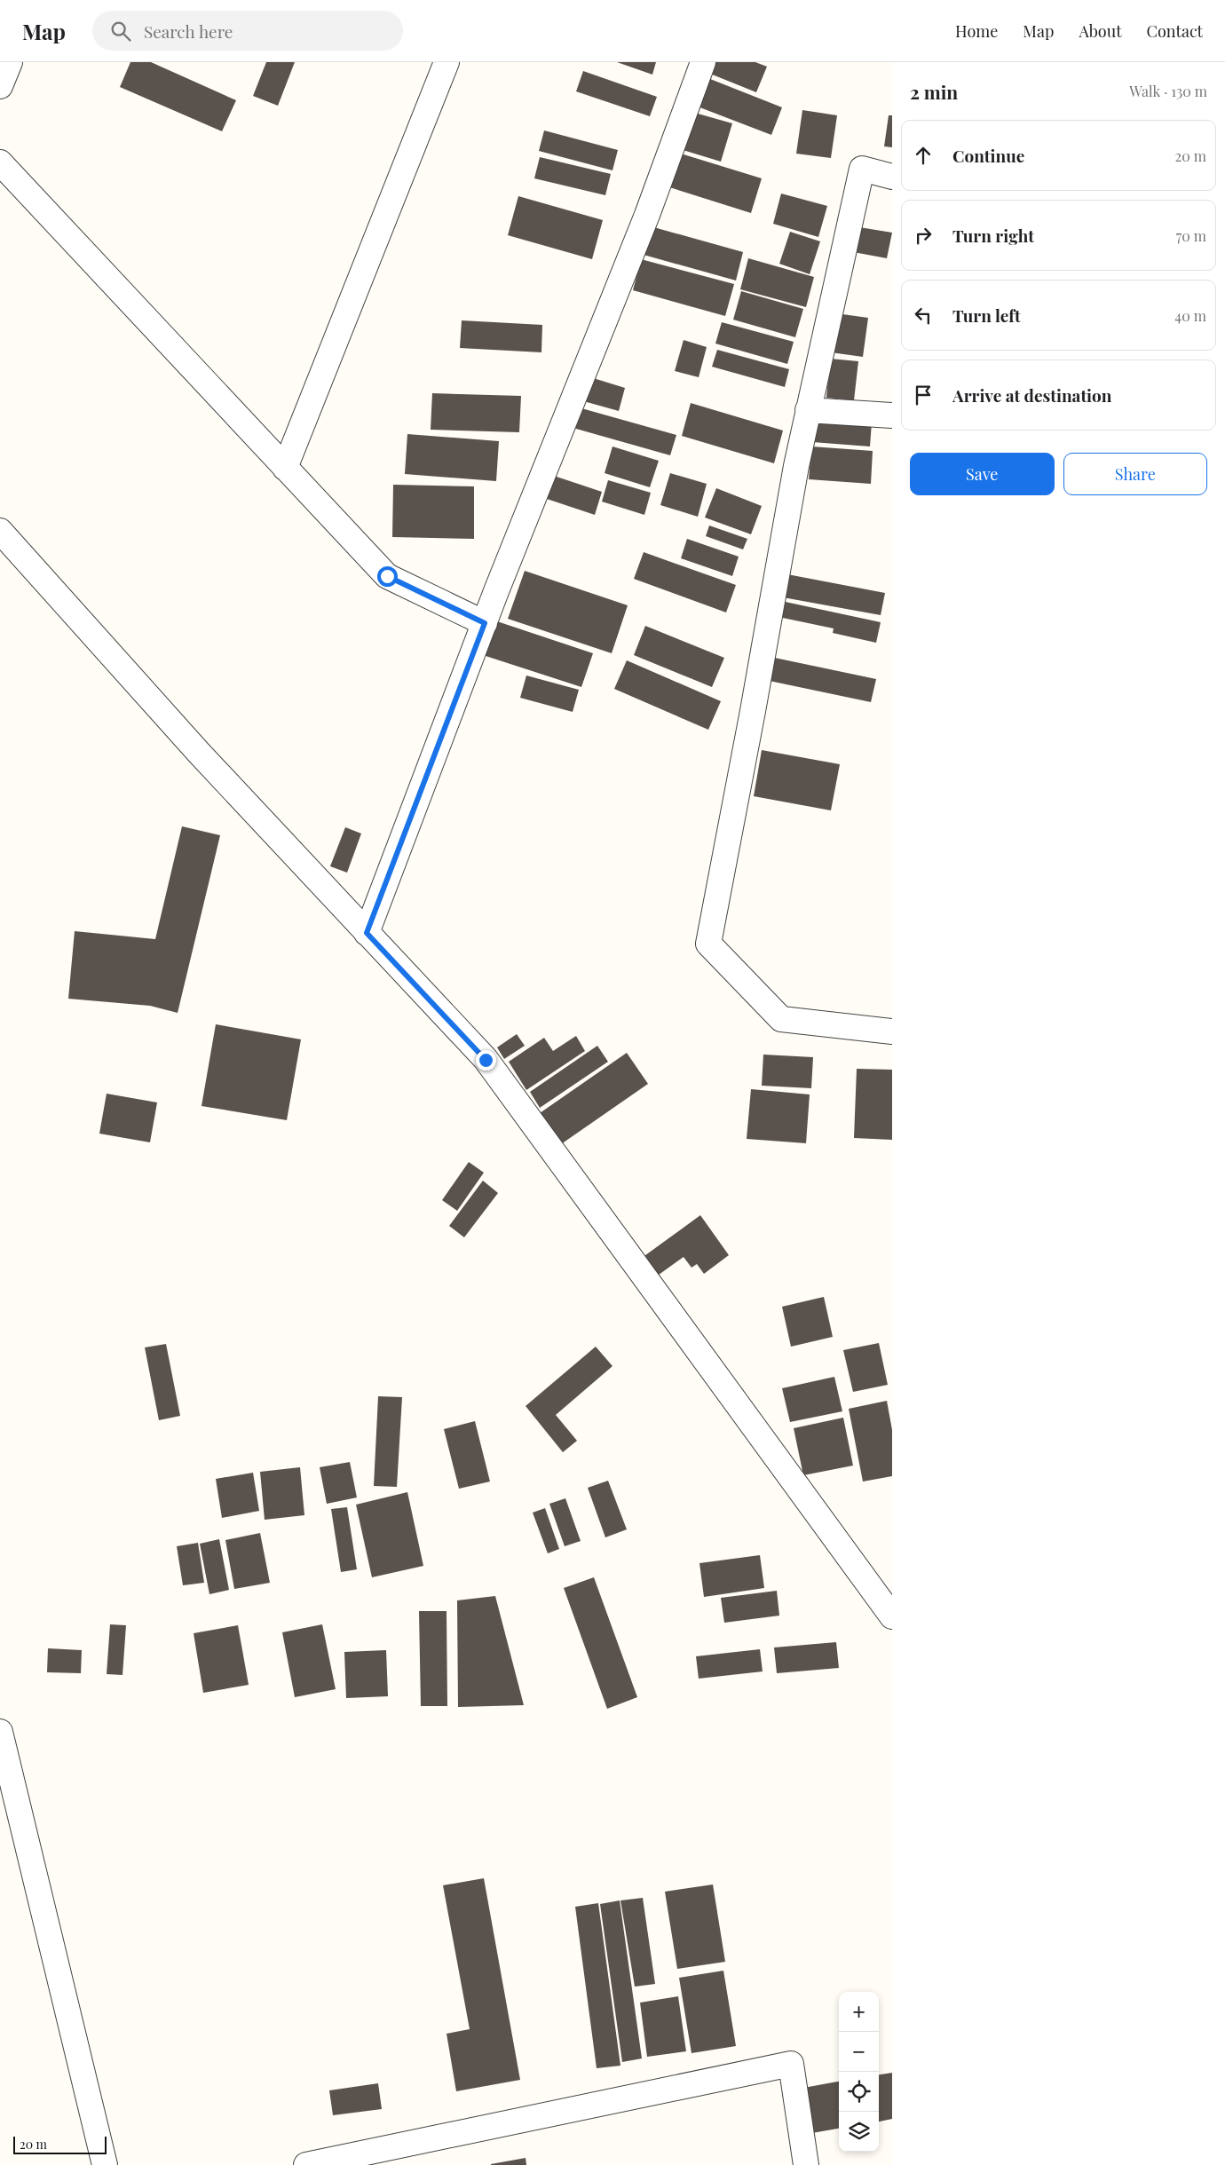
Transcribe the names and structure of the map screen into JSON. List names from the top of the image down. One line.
{"scale_bar":"20 m","page":{"header":"Map","search":"Search here","nav":["Home","Map","About","Contact"],"heading":["2 min","Walk · 130 m"],"list":[["Continue","20 m"],["Turn right","70 m"],["Turn left","40 m"],"Arrive at destination"],"buttons":["Save","Share"],"map_buttons":["+","−"],"scale":"20 m"}}
